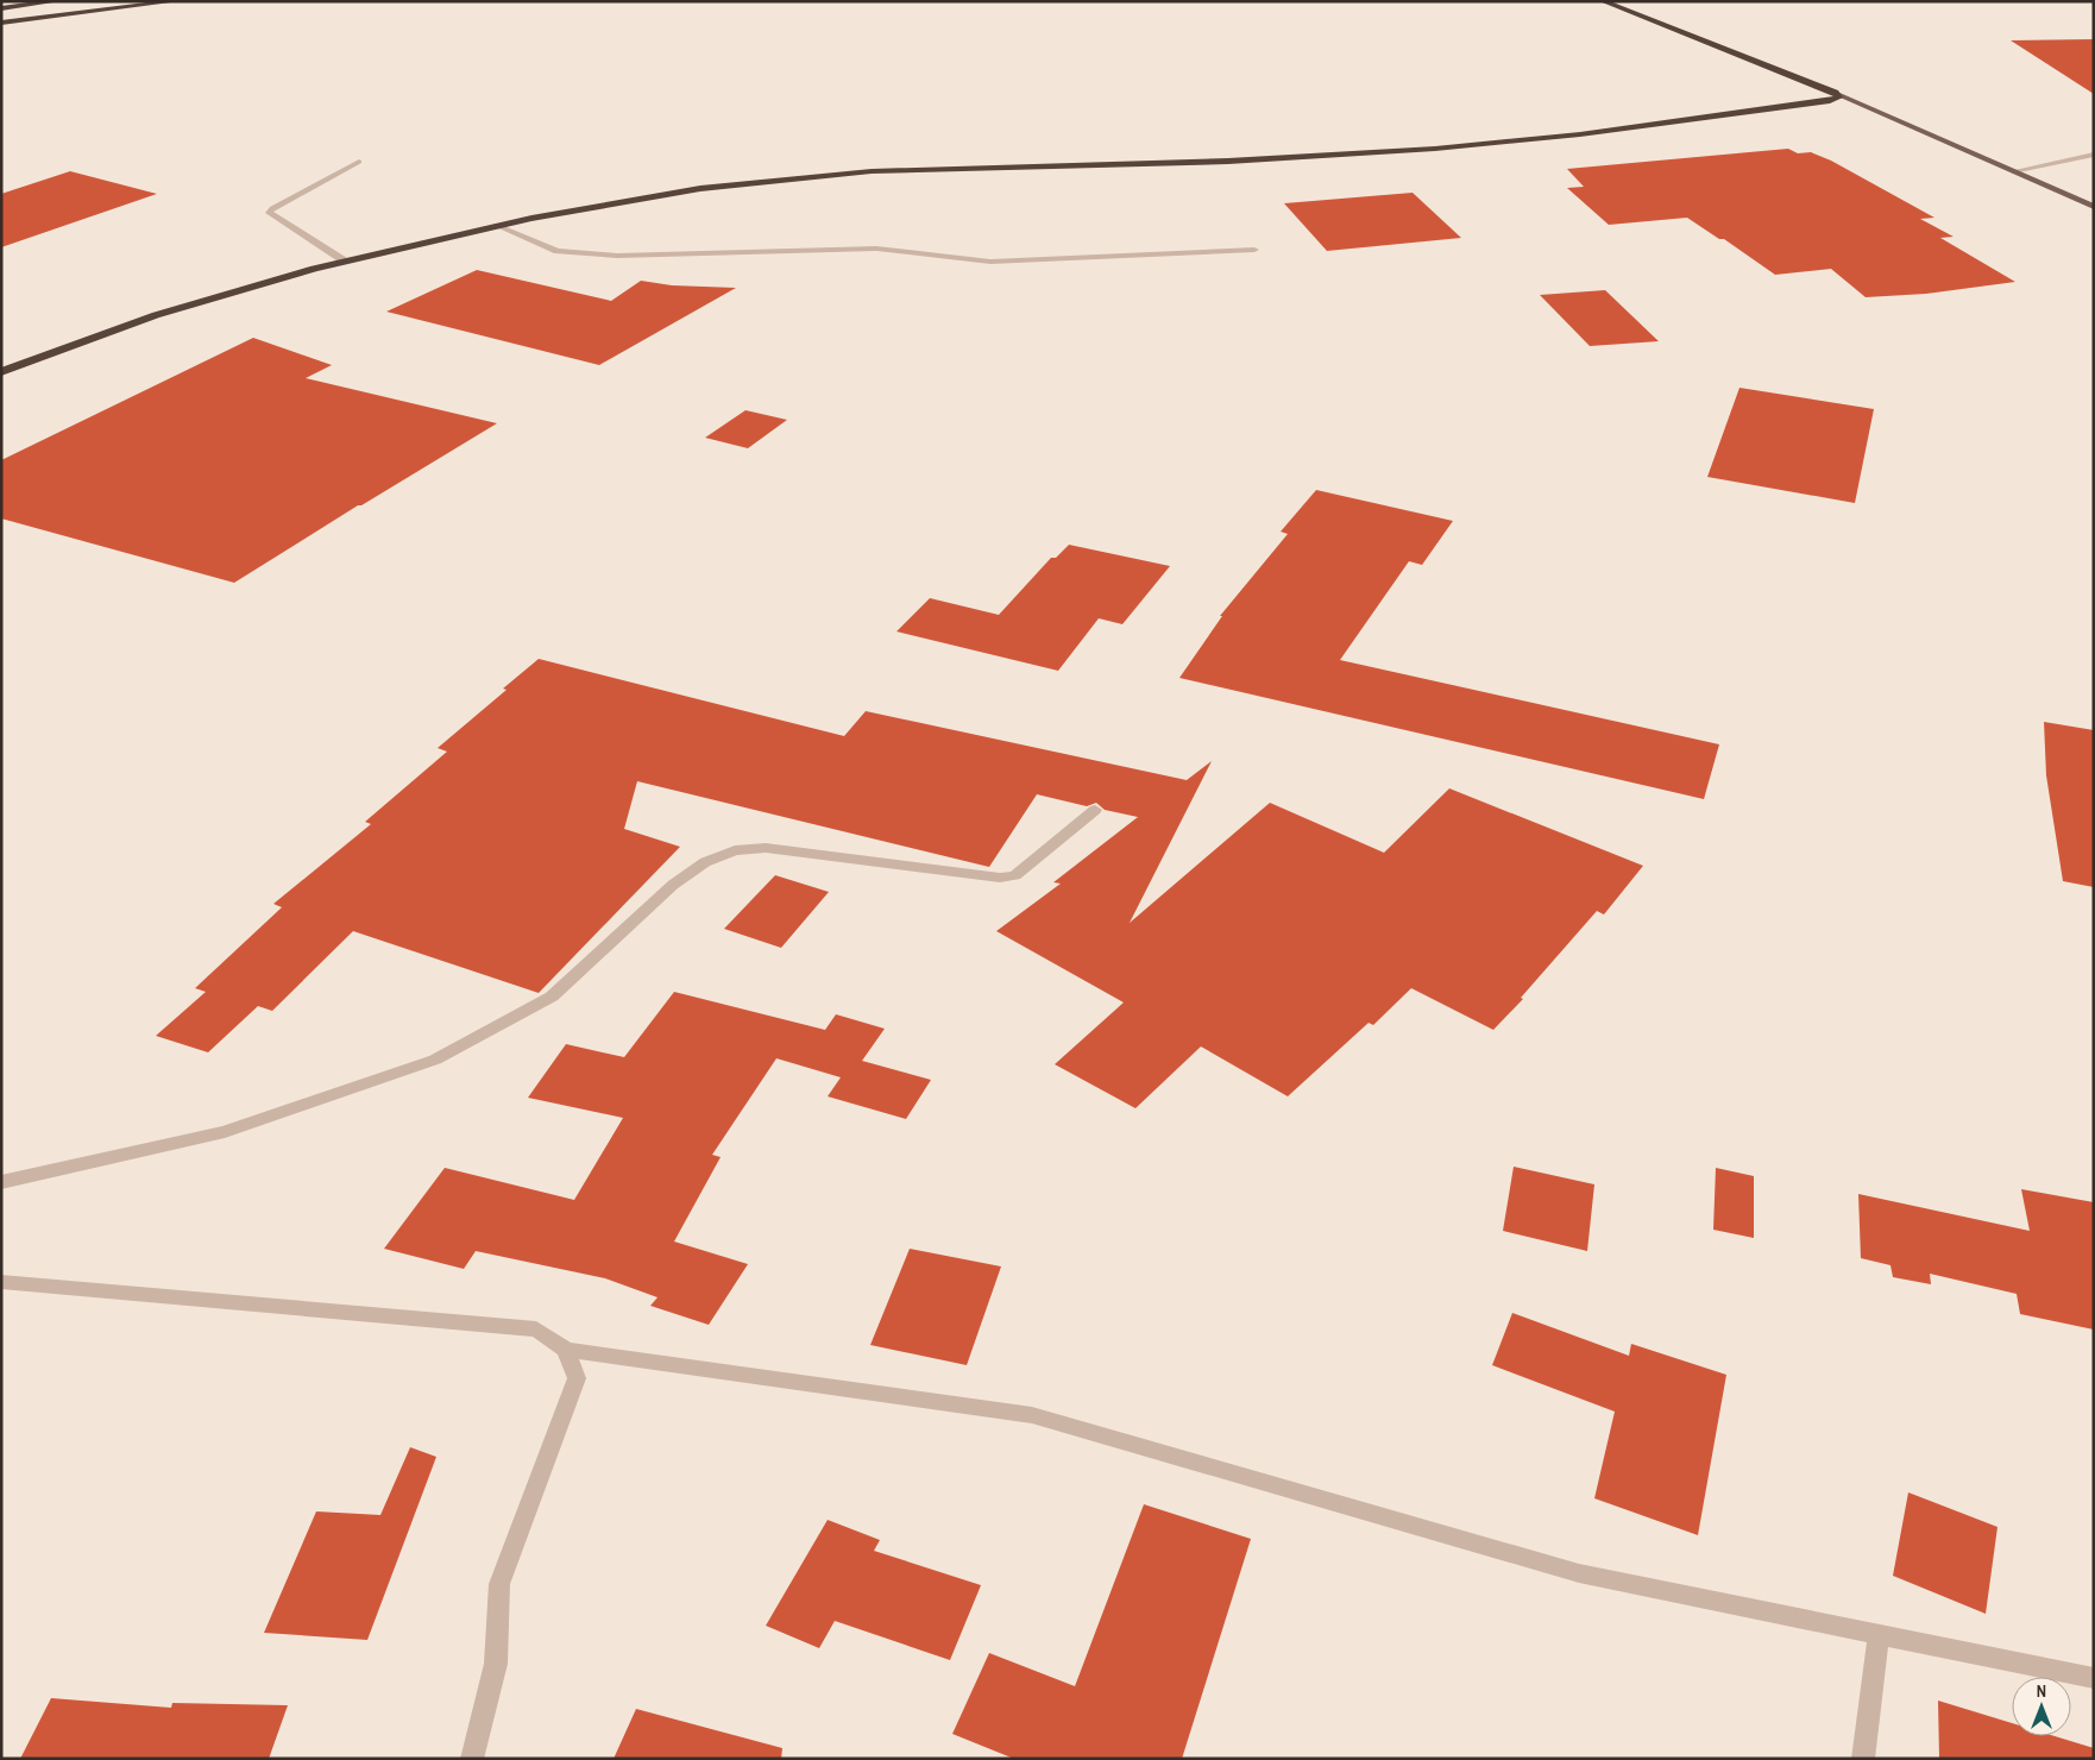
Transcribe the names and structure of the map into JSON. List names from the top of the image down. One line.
{"north":"top"}
